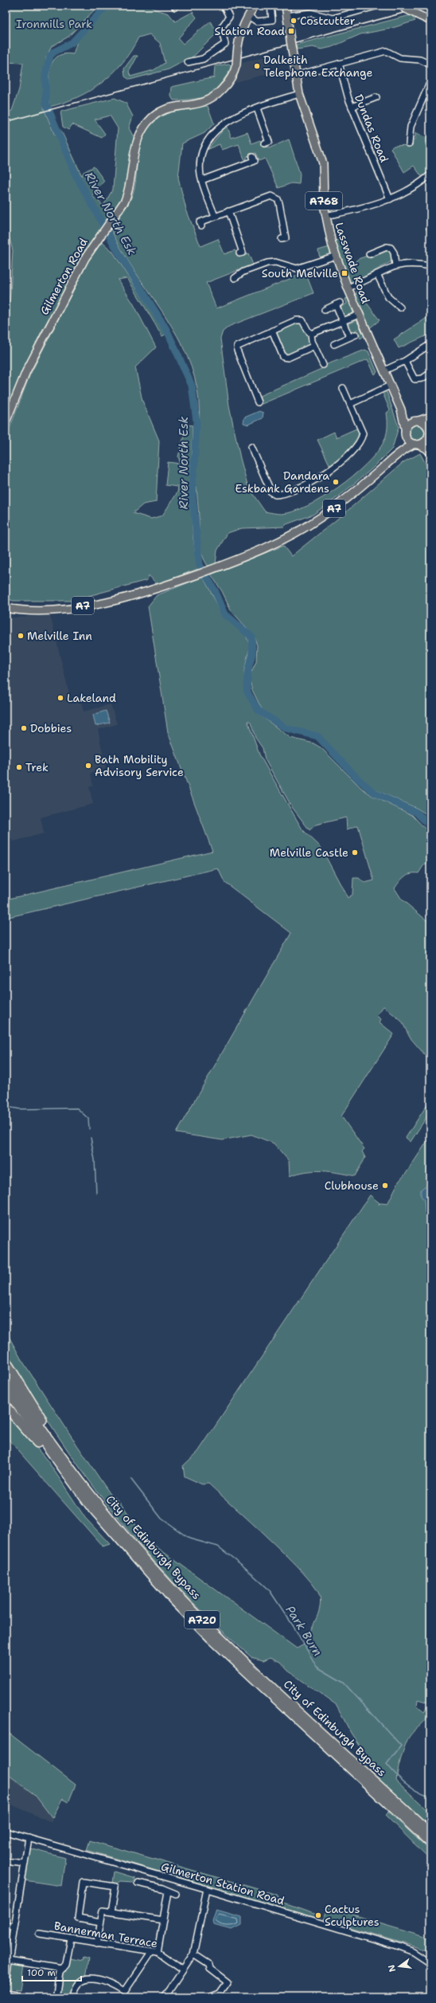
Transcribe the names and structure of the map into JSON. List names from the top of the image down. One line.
{"streets":{"highway":["City of Edinburgh Bypass","A720"],"main road":["A768","Lasswade Road","Gilmerton Road","A7"],"street":["Dundas Road","Gilmerton Station Road","Bannerman Terrace"]},"crossings":[["Lasswade Road","A7"]],"water":["River North Esk","Park Burn"],"parks":["Ironmills Park"],"places":{"other":["Costcutter","Dalkeith Telephone Exchange","Dandara Eskbank Gardens","Melville Inn","Lakeland","Dobbies","Bath Mobility Advisory Service","Trek","Melville Castle","Clubhouse","Cactus Sculptures"],"transit":["Station Road","South Melville"]},"scale_bar":"100 m","north":"left"}
